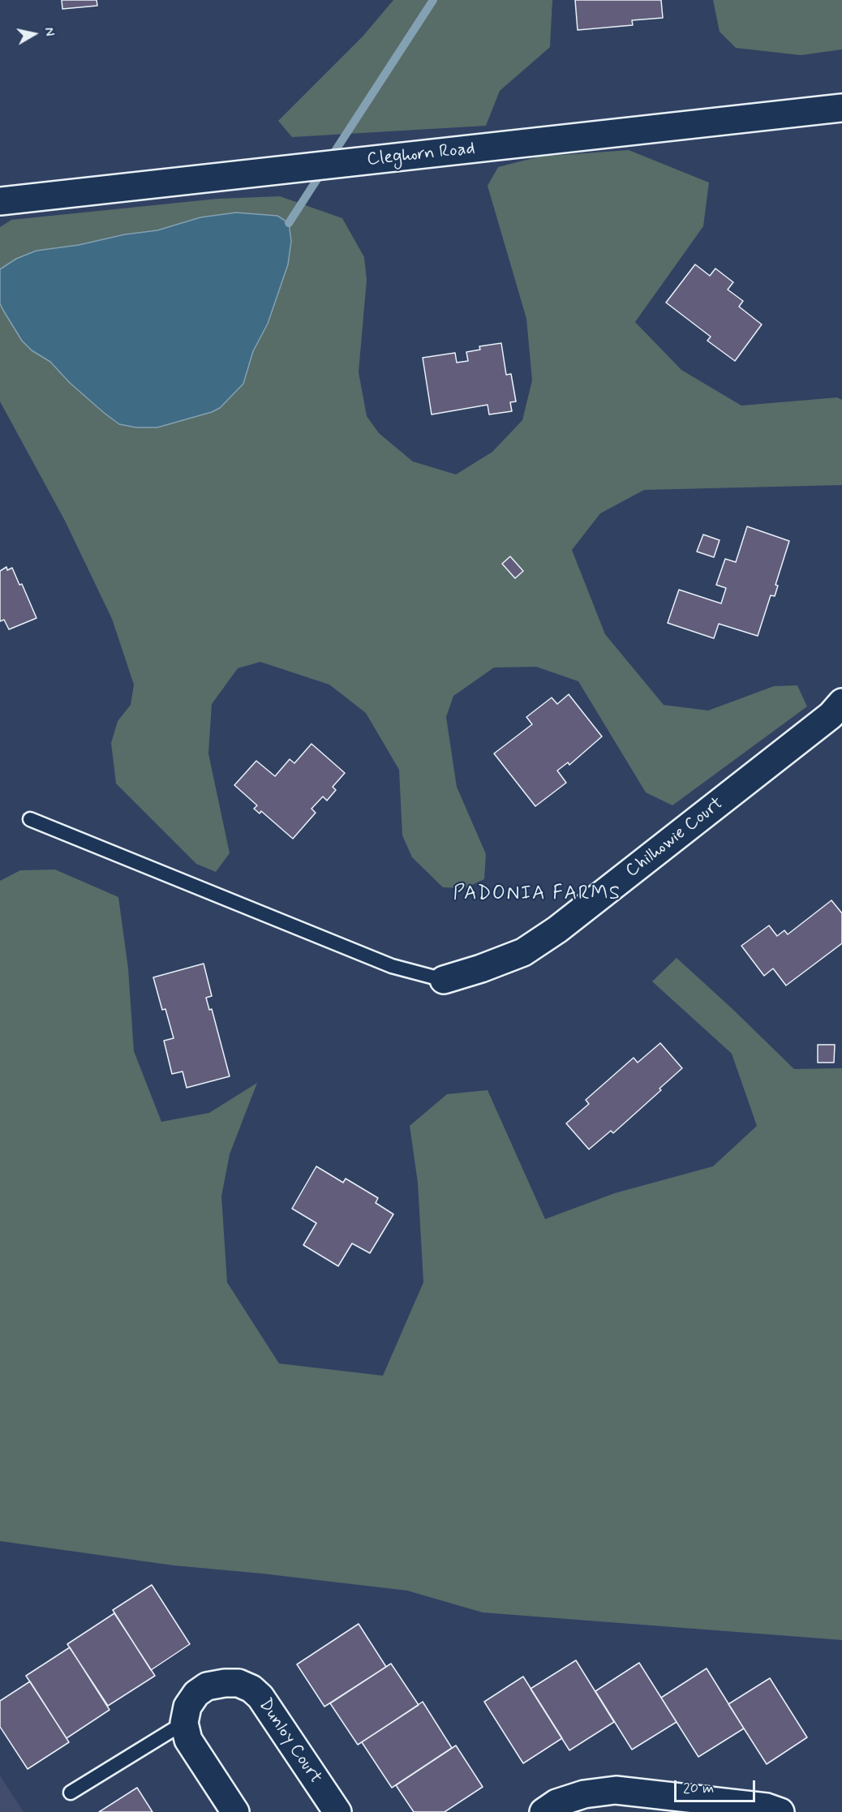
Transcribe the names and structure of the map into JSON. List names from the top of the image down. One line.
{"streets":{"street":["Cleghorn Road","Chilhowie Court","Dunloy Court"]},"districts":["PADONIA FARMS"],"scale_bar":"20 m","north":"right"}
